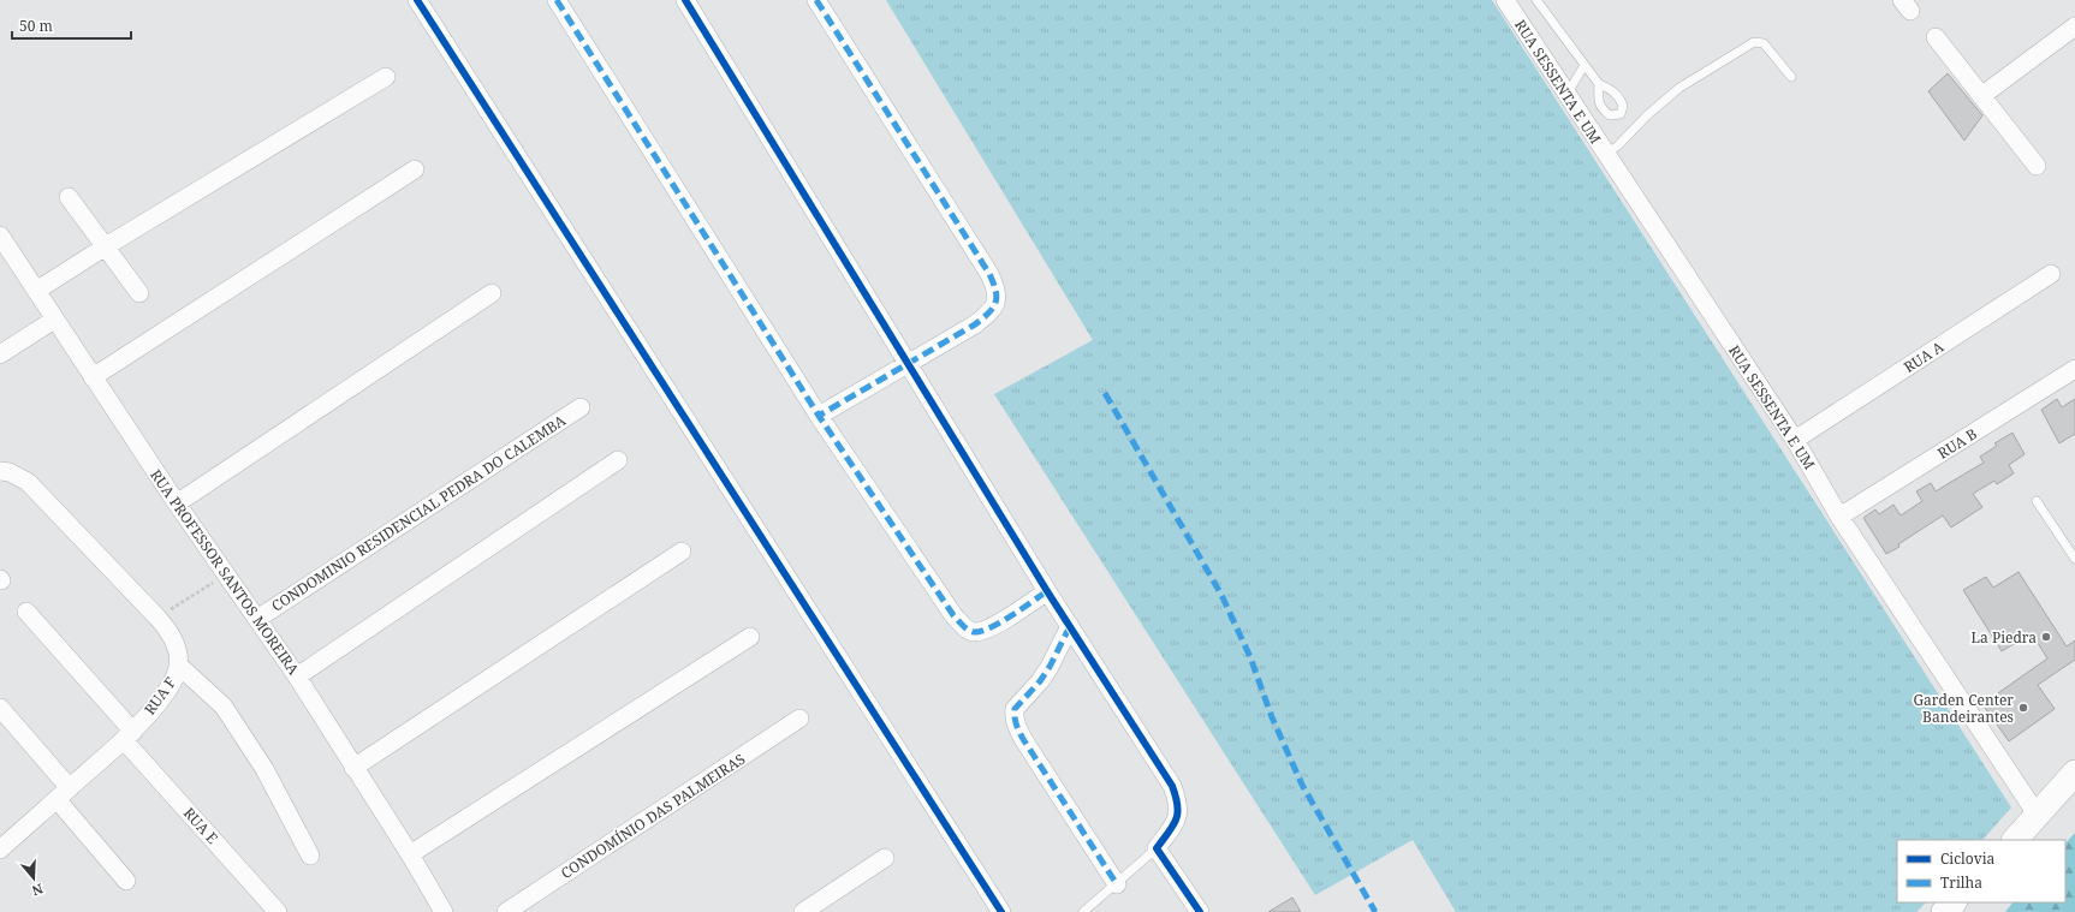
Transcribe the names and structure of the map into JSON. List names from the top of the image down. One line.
{"streets":{"street":["RUA SESSENTA E UM","RUA A","RUA B","CONDOMINIO RESIDENCIAL PEDRA DO CALEMBA","RUA PROFESSOR SANTOS MOREIRA","RUA F","CONDOMÍNIO DAS PALMEIRAS","RUA E"]},"crossings":[["RUA SESSENTA E UM","RUA A"],["RUA SESSENTA E UM","RUA B"],["CONDOMINIO RESIDENCIAL PEDRA DO CALEMBA","RUA PROFESSOR SANTOS MOREIRA"],["RUA F","RUA E"]],"places":["La Piedra","Garden Center Bandeirantes"],"legend":["Ciclovia","Trilha"],"scale_bar":"50 m","north":"bottom"}
